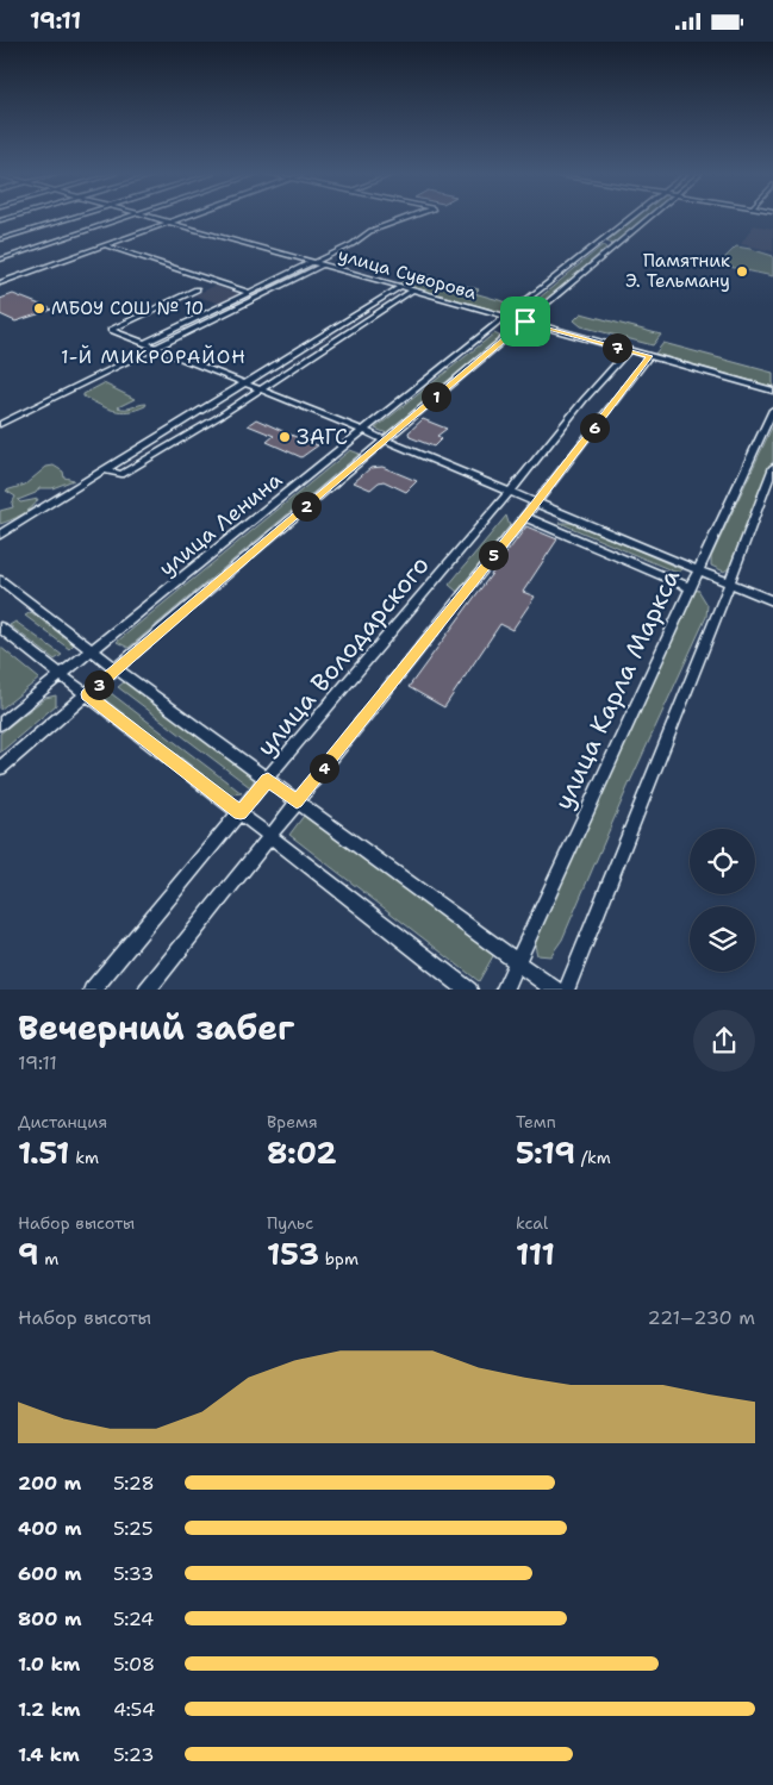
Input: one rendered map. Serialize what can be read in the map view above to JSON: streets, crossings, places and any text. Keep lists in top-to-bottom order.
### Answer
{
  "streets": {
    "street": [
      "улица Суворова",
      "улица Ленина",
      "улица Володарского",
      "улица Карла Маркса"
    ]
  },
  "crossings": [
    ["улица Суворова", "улица Ленина"],
    ["улица Суворова", "улица Володарского"]
  ],
  "districts": ["1-Й МИКРОРАЙОН"],
  "places": ["Памятник Э. Тельману", "МБОУ СОШ № 10", "ЗАГС"],
  "page": {
    "status": "19:11",
    "pins": [
      "7",
      "1",
      "6",
      "2",
      "5",
      "3",
      "4"
    ],
    "heading": ["Вечерний забег", "19:11"],
    "stats": [
      ["Дистанция", "1.51 km"],
      ["Время", "8:02"],
      ["Темп", "5:19 /km"],
      ["Набор высоты", "9 m"],
      ["Пульс", "153 bpm"],
      ["kcal", "111"]
    ],
    "chart": ["Набор высоты", "221–230 m"],
    "list": [
      {
        "name": "200 m",
        "note": "5:28"
      },
      {
        "name": "400 m",
        "note": "5:25"
      },
      {
        "name": "600 m",
        "note": "5:33"
      },
      {
        "name": "800 m",
        "note": "5:24"
      },
      {
        "name": "1.0 km",
        "note": "5:08"
      },
      {
        "name": "1.2 km",
        "note": "4:54"
      },
      {
        "name": "1.4 km",
        "note": "5:23"
      }
    ]
  }
}
